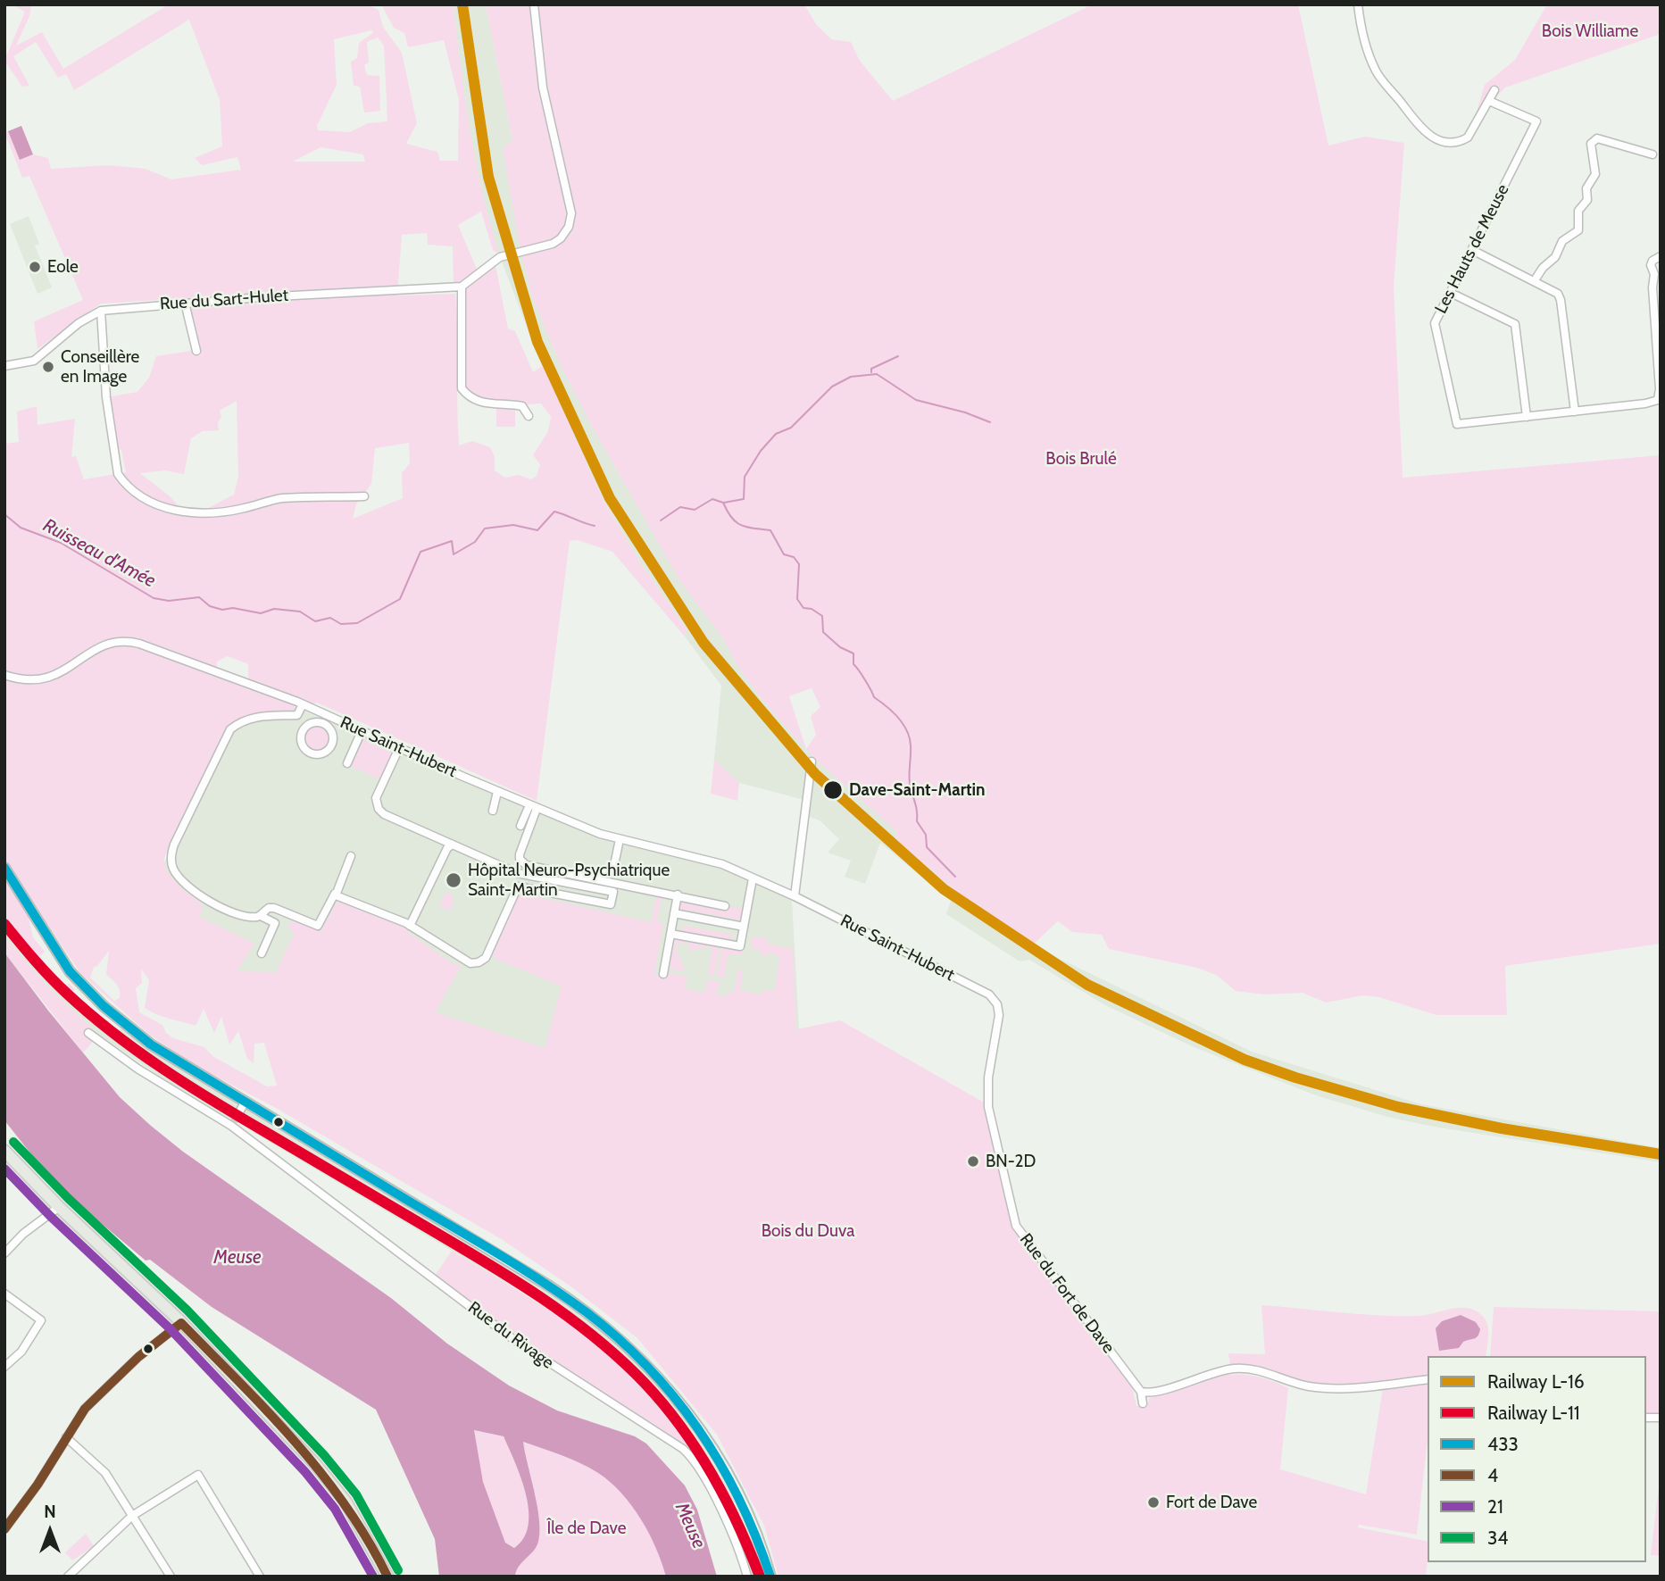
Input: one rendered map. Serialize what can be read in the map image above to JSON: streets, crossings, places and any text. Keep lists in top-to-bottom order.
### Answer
{
  "streets": {
    "street": [
      "Les Hauts de Meuse",
      "Rue du Sart-Hulet",
      "Rue Saint-Hubert",
      "Rue du Fort de Dave",
      "Rue du Rivage"
    ]
  },
  "crossings": [
    ["Rue Saint-Hubert", "Rue du Fort de Dave"]
  ],
  "water": ["Ruisseau d'Amée", "Meuse"],
  "parks": [
    "Bois Williame",
    "Bois Brulé",
    "Bois du Duva",
    "Île de Dave"
  ],
  "places": [
    "Eole",
    "Conseillère en Image",
    "Dave-Saint-Martin",
    "Hôpital Neuro-Psychiatrique Saint-Martin",
    "BN-2D",
    "Fort de Dave"
  ],
  "lines": [
    "rail line L-16",
    "transit line 433",
    "rail line L-11",
    "transit line 34",
    "transit line 21",
    "transit line 4"
  ],
  "legend": [
    "Railway L-16",
    "Railway L-11",
    "433",
    "4",
    "21",
    "34"
  ],
  "north": "top"
}
